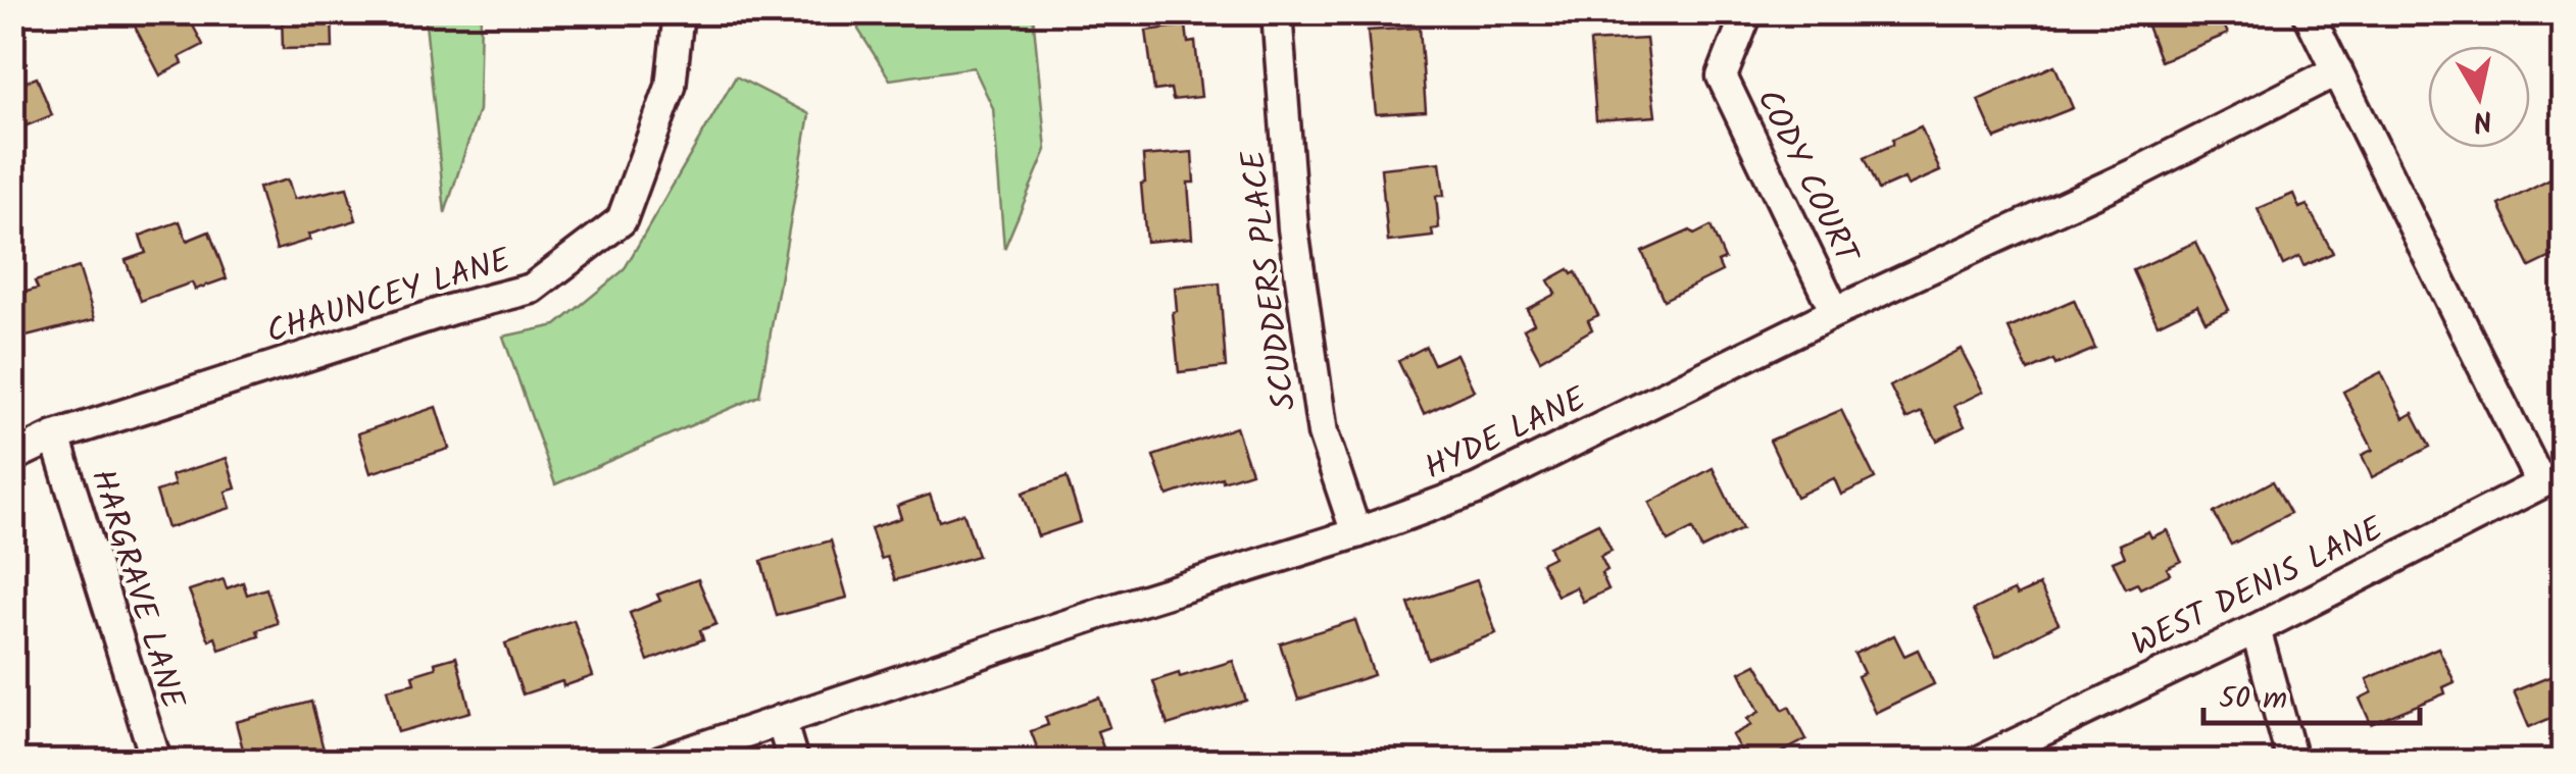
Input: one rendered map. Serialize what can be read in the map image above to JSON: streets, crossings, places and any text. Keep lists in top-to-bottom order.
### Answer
{
  "streets": {
    "street": [
      "CODY COURT",
      "SCUDDERS PLACE",
      "CHAUNCEY LANE",
      "HYDE LANE",
      "WEST DENIS LANE",
      "HARGRAVE LANE"
    ]
  },
  "crossings": [
    ["CODY COURT", "HYDE LANE"],
    ["SCUDDERS PLACE", "HYDE LANE"],
    ["CHAUNCEY LANE", "HARGRAVE LANE"]
  ],
  "scale_bar": "50 m",
  "north": "bottom"
}
